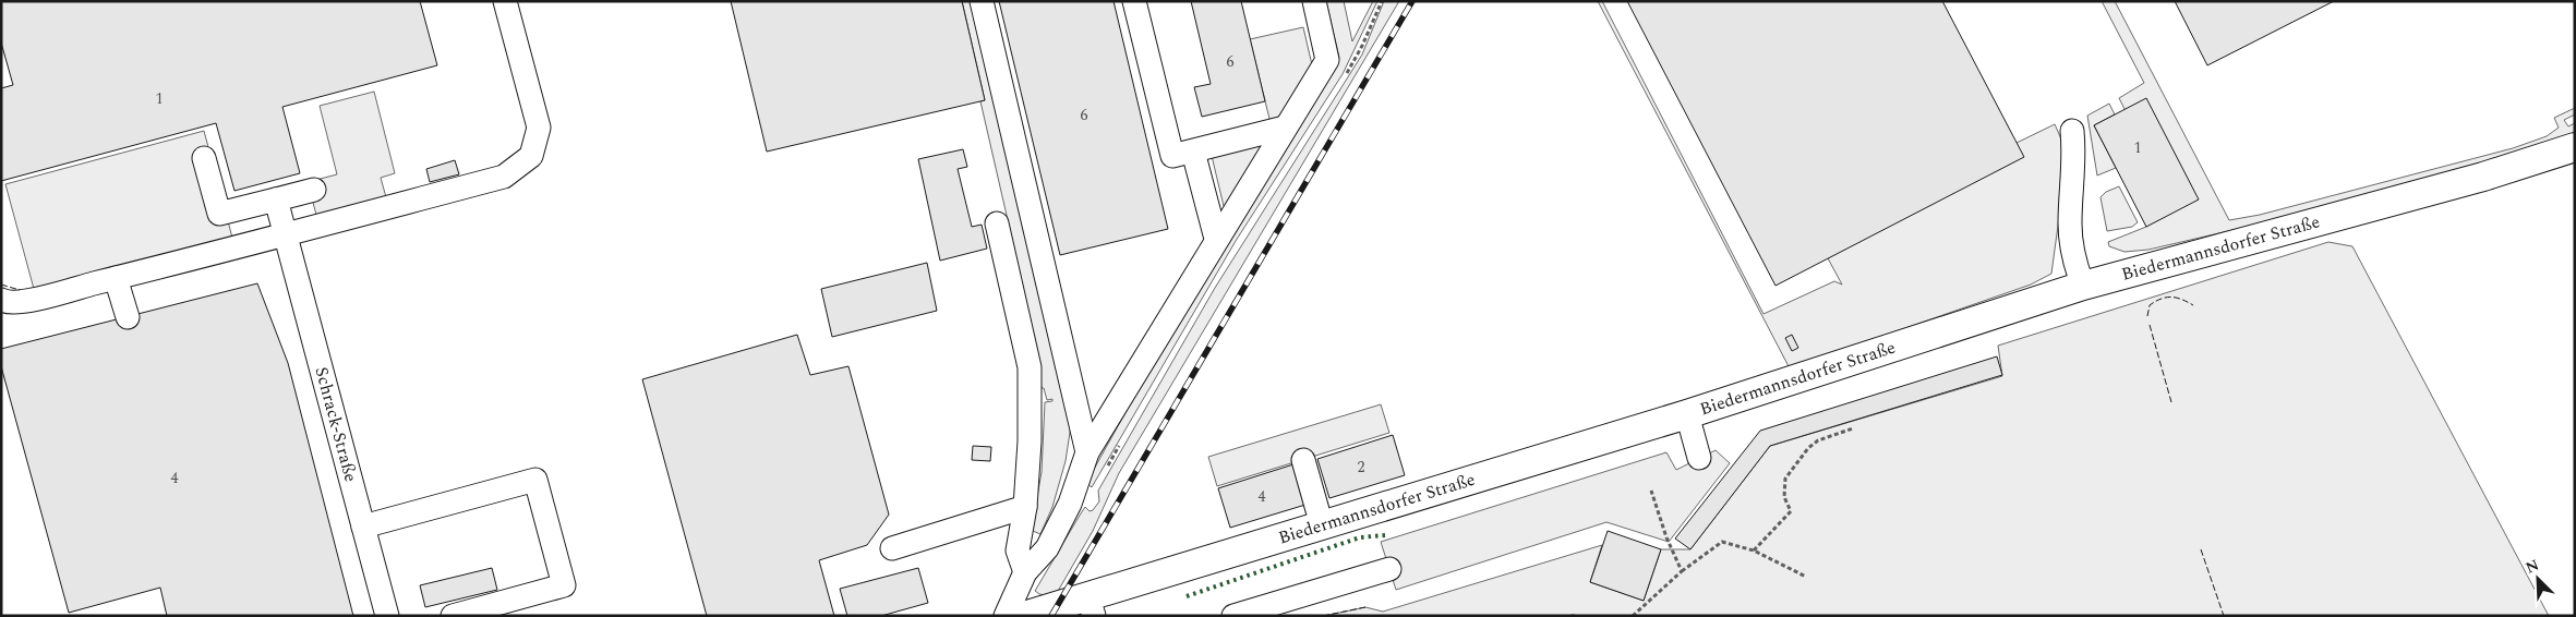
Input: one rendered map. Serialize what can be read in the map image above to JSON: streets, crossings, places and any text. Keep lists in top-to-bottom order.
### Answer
{
  "streets": {
    "main road": ["Biedermannsdorfer Straße"],
    "street": ["Schrack-Straße"]
  },
  "house_numbers": [
    "6",
    "1",
    "6",
    "1",
    "2",
    "4",
    "4"
  ],
  "north": "top left"
}
